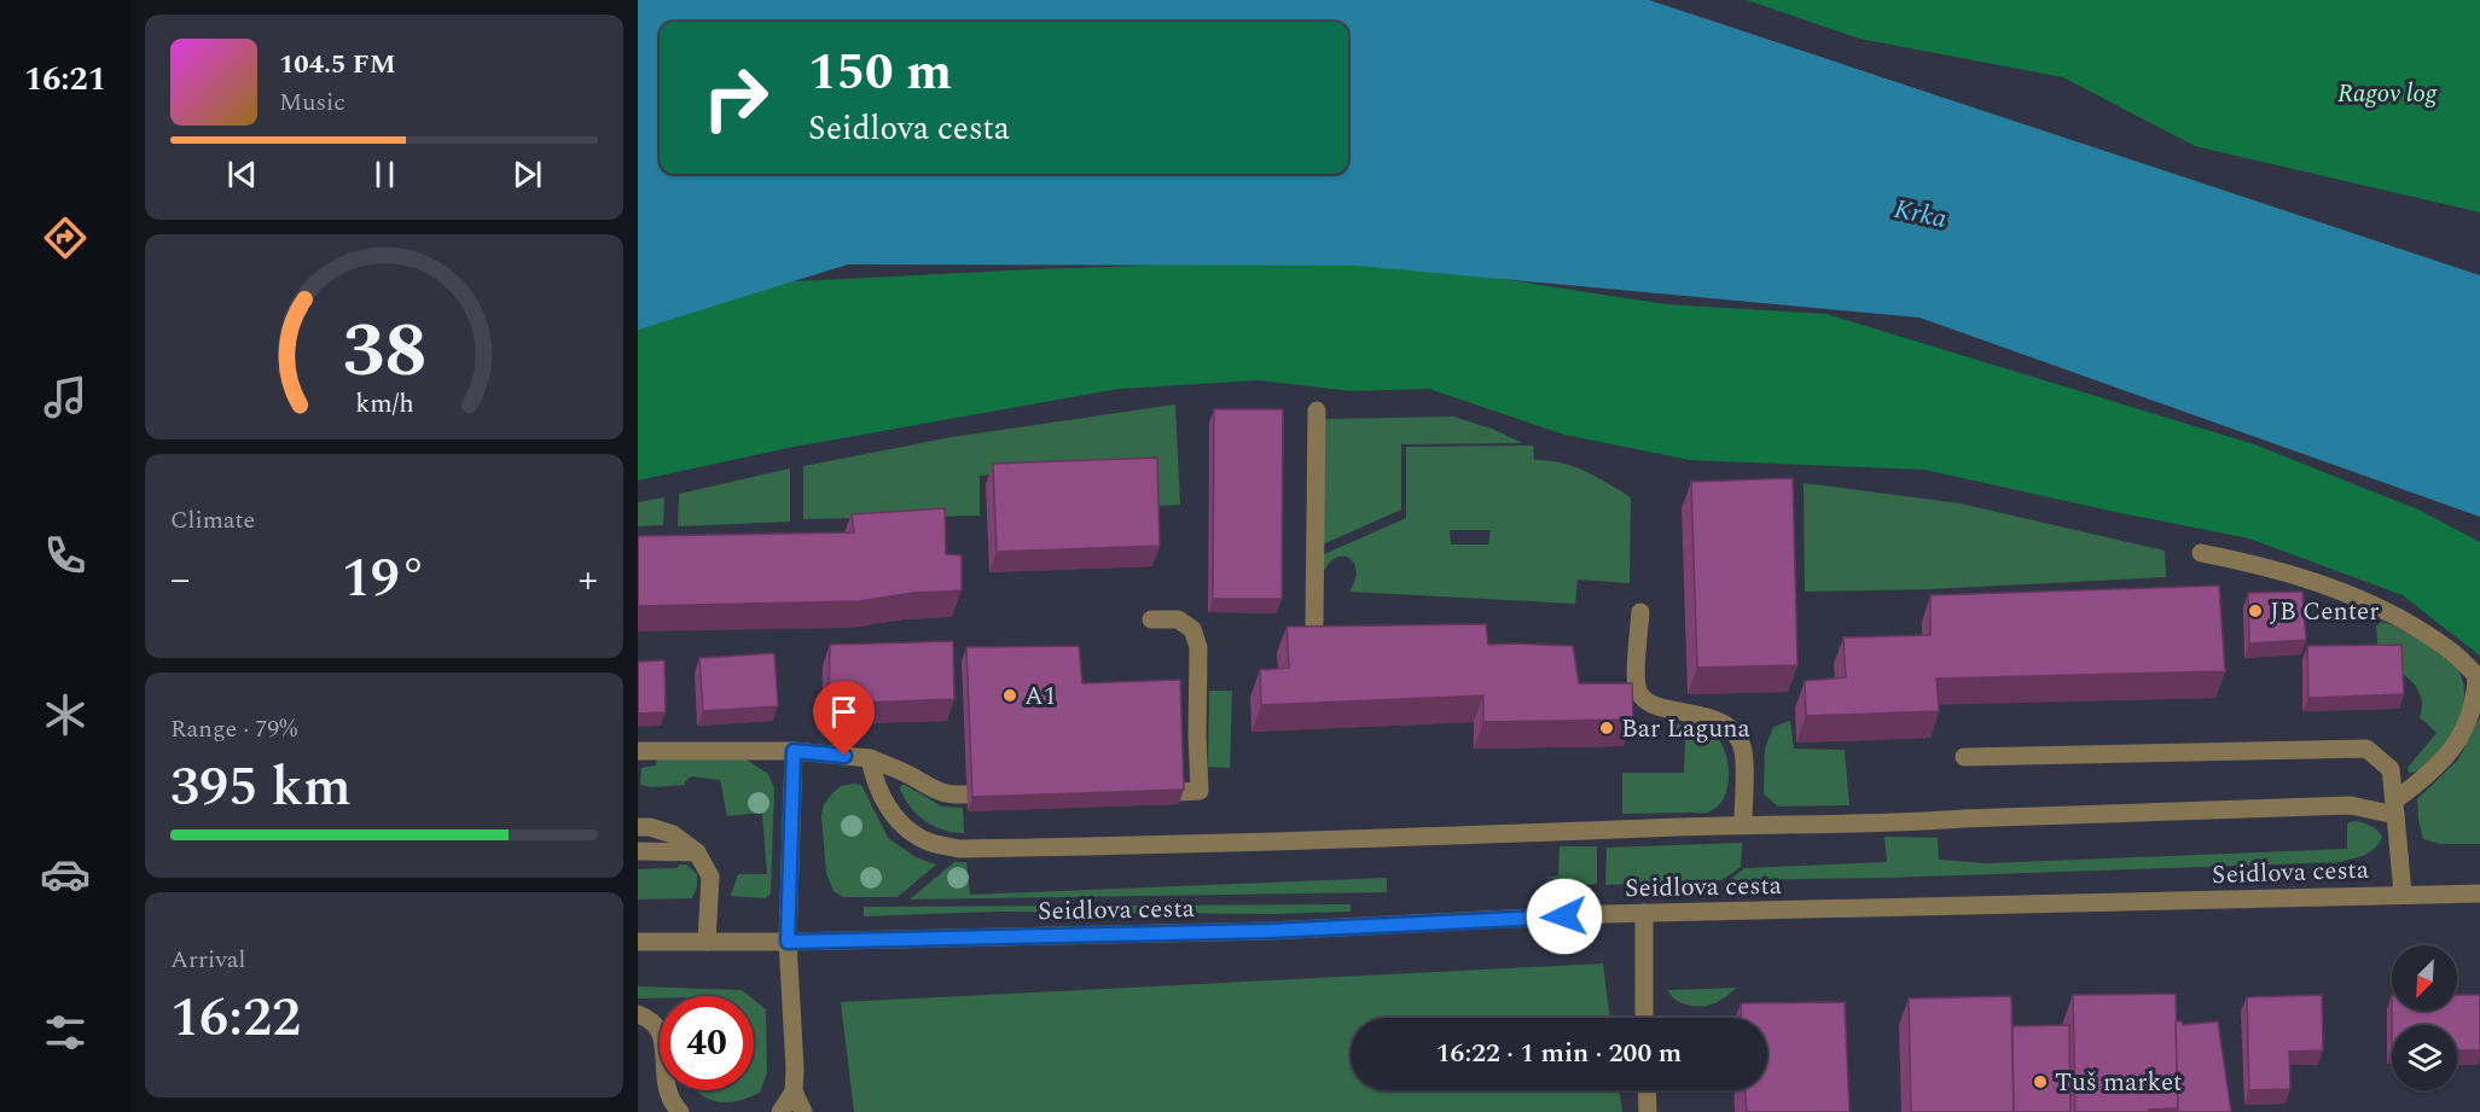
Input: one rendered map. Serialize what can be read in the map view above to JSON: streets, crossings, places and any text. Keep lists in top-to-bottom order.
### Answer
{
  "streets": {
    "street": ["Seidlova cesta"]
  },
  "water": ["Krka"],
  "parks": ["Ragov log"],
  "places": [
    "JB Center",
    "A1",
    "Bar Laguna",
    "Tuš market"
  ],
  "north": "bottom left",
  "page": {
    "tabs": "16:21",
    "turn": ["150 m", "Seidlova cesta"],
    "song": ["104.5 FM", "Music"],
    "tile": [
      "Climate",
      ["Range · 79%", "395 km"],
      ["Arrival", "16:22"]
    ],
    "heat": ["−", "19°", "+"],
    "limit": "40",
    "trip": "16:22 · 1 min · 200 m",
    "gauge": ["38", "km/h"]
  }
}
